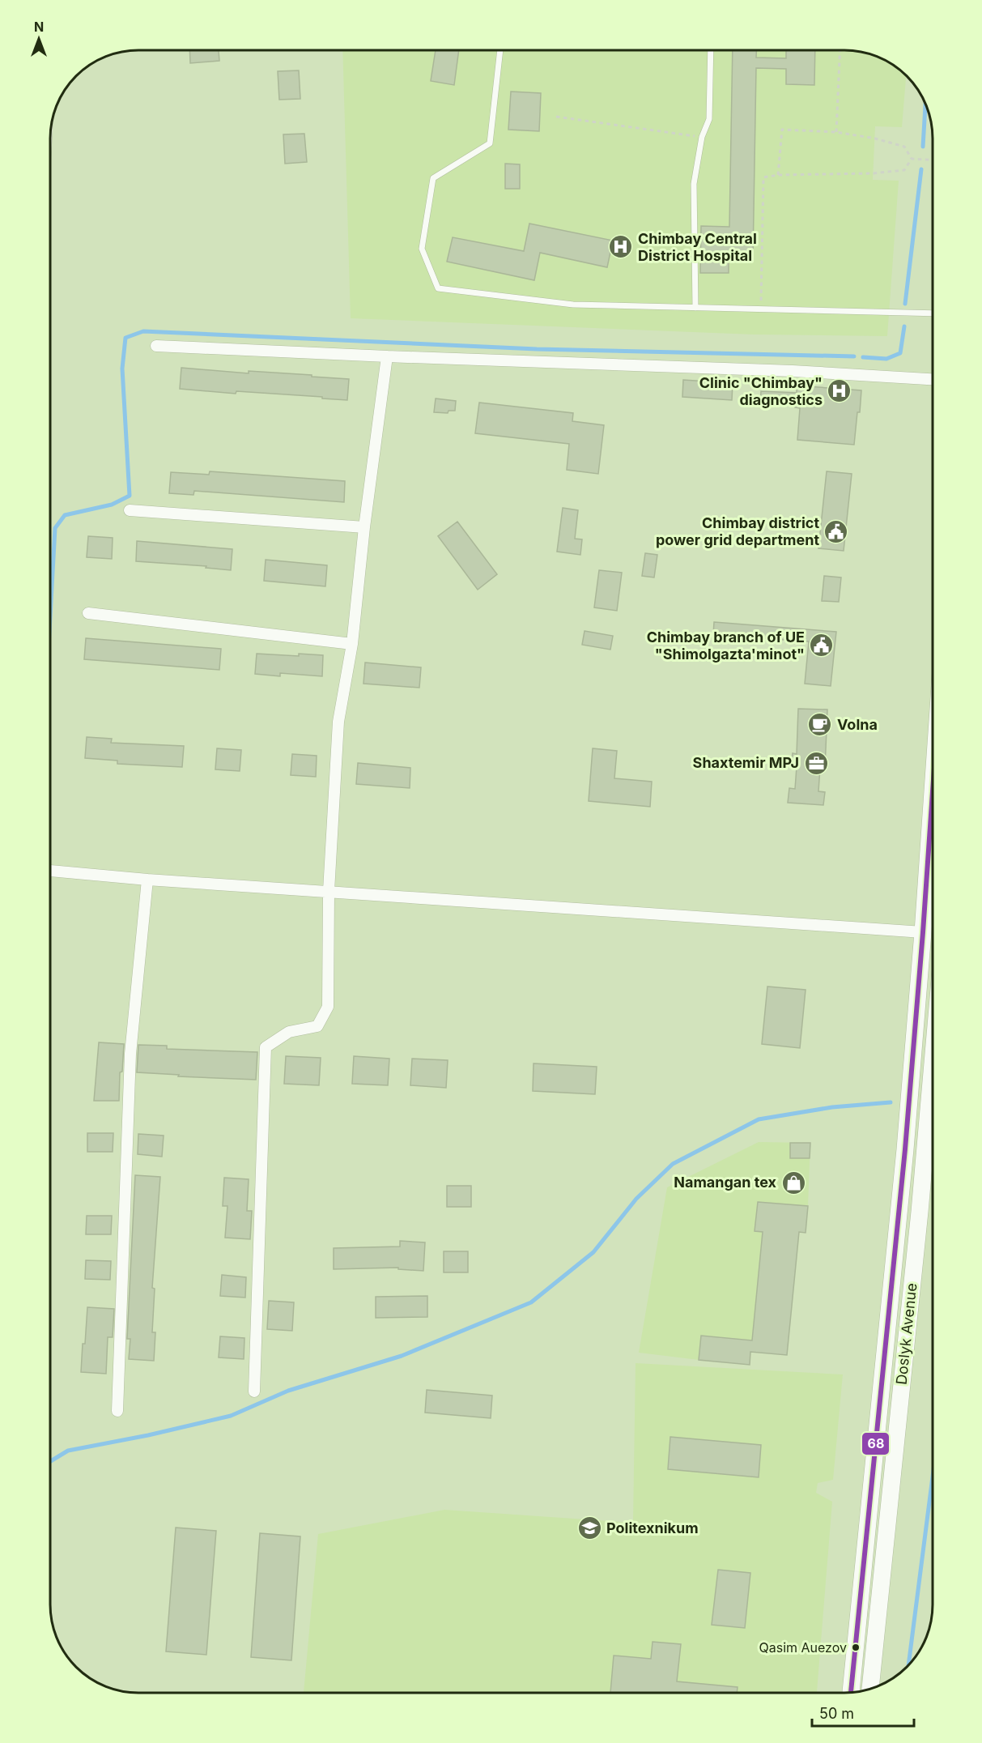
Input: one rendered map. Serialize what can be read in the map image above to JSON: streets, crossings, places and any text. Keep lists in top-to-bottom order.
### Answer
{
  "streets": {
    "main road": ["Doslyk Avenue"]
  },
  "places": {
    "hospital": ["Chimbay Central District Hospital", "Clinic \"Chimbay\" diagnostics"],
    "public building": ["Chimbay district power grid department", "Chimbay branch of UE \"Shimolgazta'minot\""],
    "cafe": ["Volna"],
    "office": ["Shaxtemir MPJ"],
    "shop": ["Namangan tex"],
    "school or university": ["Politexnikum"],
    "other": ["Qasim Auezov"]
  },
  "lines": ["transit line 68"],
  "scale_bar": "50 m",
  "north": "top"
}
